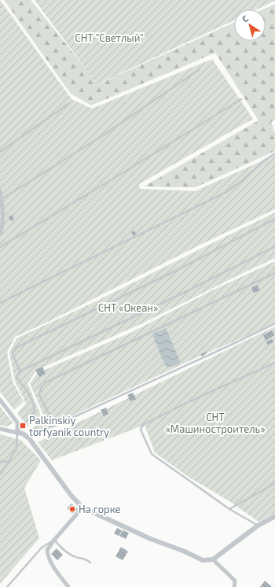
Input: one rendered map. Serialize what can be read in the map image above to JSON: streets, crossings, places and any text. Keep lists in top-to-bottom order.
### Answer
{
  "parks": ["СНТ \"Светлый\"", "СНТ «Океан»", "СНТ «Машиностроитель»"],
  "places": {
    "transit": ["Palkinskiy torfyanik country"],
    "other": ["На горке"]
  },
  "north": "top left"
}
